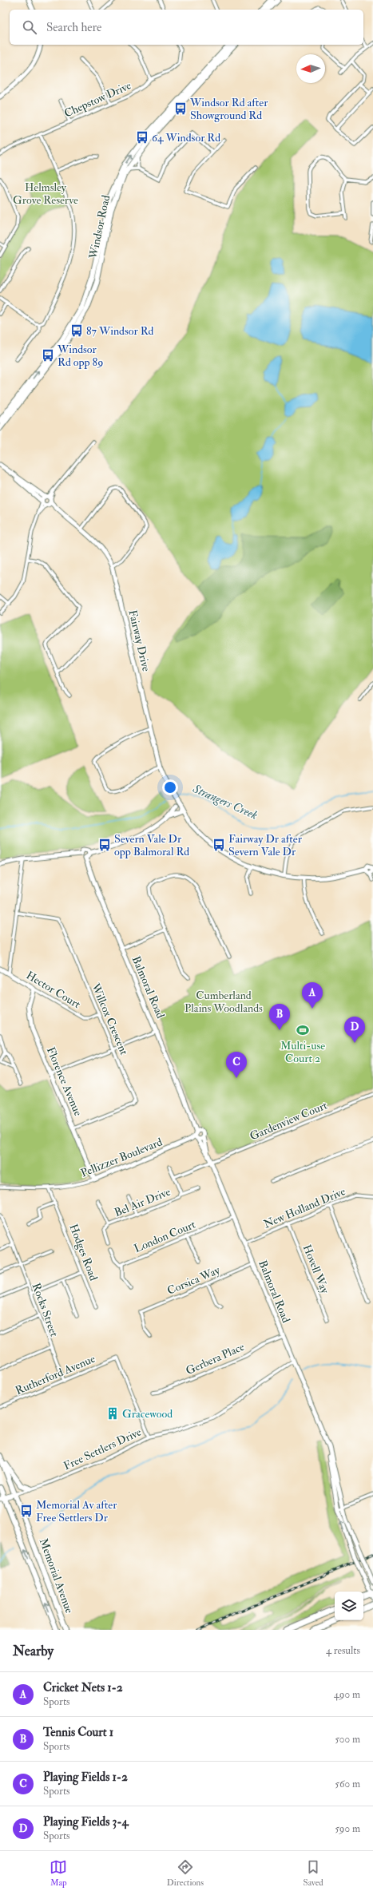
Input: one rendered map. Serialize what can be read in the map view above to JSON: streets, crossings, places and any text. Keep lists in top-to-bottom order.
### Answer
{
  "streets": {
    "main road": ["Windsor Road", "Memorial Avenue"],
    "street": [
      "Chepstow Drive",
      "Fairway Drive",
      "Balmoral Road",
      "Hector Court",
      "Willcox Crescent",
      "Florence Avenue",
      "Gardenview Court",
      "Pellizzer Boulevard",
      "Bel Air Drive",
      "New Holland Drive",
      "London Court",
      "Hodges Road",
      "Hovell Way",
      "Corsica Way",
      "Rocks Street",
      "Gerbera Place",
      "Rutherford Avenue",
      "Free Settlers Drive"
    ]
  },
  "crossings": [
    ["Balmoral Road", "Gardenview Court"],
    ["Balmoral Road", "Pellizzer Boulevard"],
    ["Balmoral Road", "Bel Air Drive"],
    ["Balmoral Road", "New Holland Drive"],
    ["Balmoral Road", "London Court"],
    ["Balmoral Road", "Corsica Way"],
    ["Balmoral Road", "Gerbera Place"],
    ["Balmoral Road", "Free Settlers Drive"],
    ["Hector Court", "Willcox Crescent"],
    ["Hector Court", "Florence Avenue"],
    ["Willcox Crescent", "Florence Avenue"],
    ["Florence Avenue", "Pellizzer Boulevard"],
    ["Gardenview Court", "Bel Air Drive"],
    ["Pellizzer Boulevard", "Hodges Road"],
    ["New Holland Drive", "Hovell Way"],
    ["Rocks Street", "Rutherford Avenue"],
    ["Rutherford Avenue", "Free Settlers Drive"],
    ["Free Settlers Drive", "Memorial Avenue"]
  ],
  "water": ["Strangers Creek"],
  "parks": ["Helmsley Grove Reserve", "Cumberland Plains Woodlands"],
  "places": {
    "bus stop": [
      "Windsor Rd after Showground Rd",
      "64 Windsor Rd",
      "87 Windsor Rd",
      "Windsor Rd opp 89",
      "Severn Vale Dr opp Balmoral Rd",
      "Fairway Dr after Severn Vale Dr",
      "Memorial Av after Free Settlers Dr"
    ],
    "sports": ["Multi-use Court 2"],
    "building": ["Gracewood"]
  },
  "north": "left",
  "page": {
    "search": "Search here",
    "pins": [
      "A",
      "B",
      "D",
      "C"
    ],
    "heading": ["Nearby", "4 results"],
    "list": [
      {
        "mark": "A",
        "name": "Cricket Nets 1-2",
        "note": "Sports",
        "value": "490 m"
      },
      {
        "mark": "B",
        "name": "Tennis Court 1",
        "note": "Sports",
        "value": "500 m"
      },
      {
        "mark": "C",
        "name": "Playing Fields 1-2",
        "note": "Sports",
        "value": "560 m"
      },
      {
        "mark": "D",
        "name": "Playing Fields 3-4",
        "note": "Sports",
        "value": "590 m"
      }
    ],
    "nav": ["Map", "Directions", "Saved"]
  }
}
